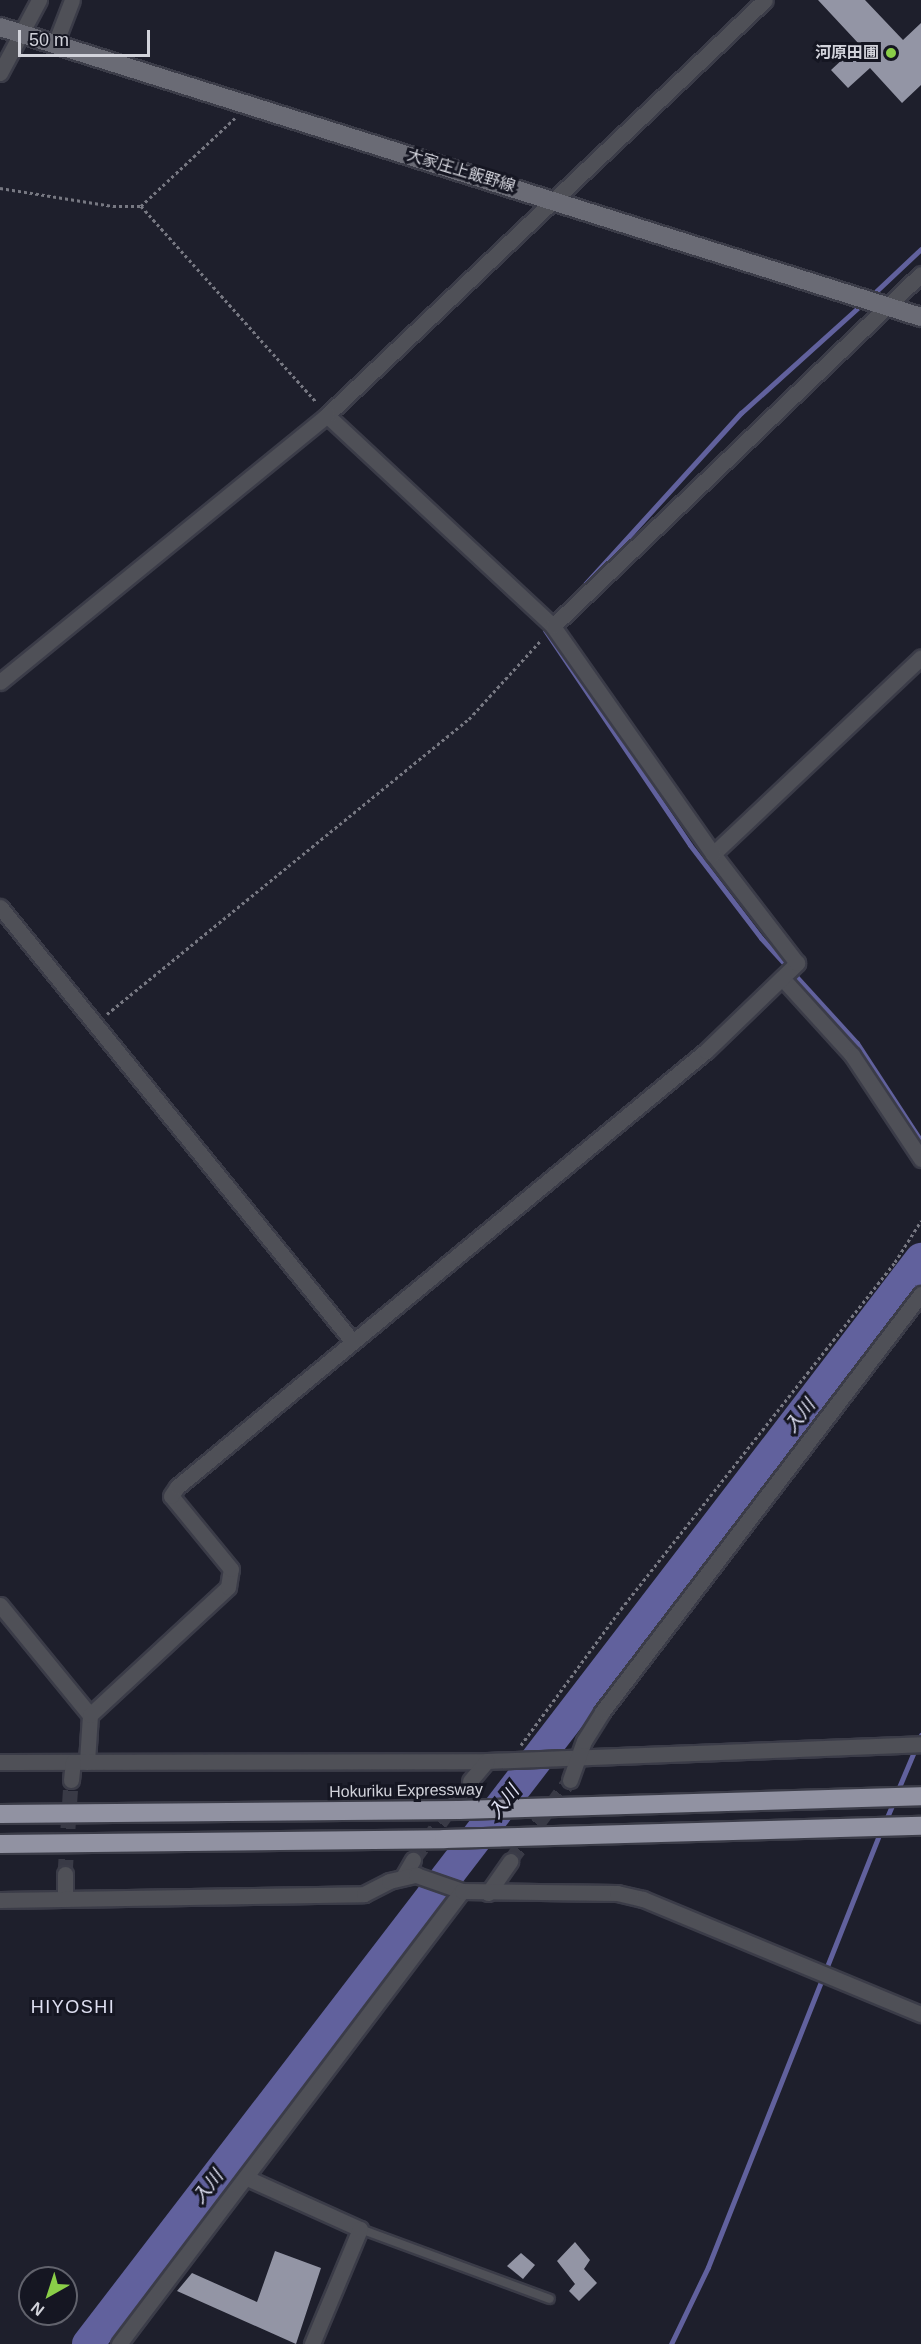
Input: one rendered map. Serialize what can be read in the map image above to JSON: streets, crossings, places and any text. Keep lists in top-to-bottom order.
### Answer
{
  "streets": {
    "highway": ["Hokuriku Expressway"],
    "main road": ["大家庄上飯野線"]
  },
  "districts": ["HIYOSHI"],
  "water": ["入川"],
  "places": ["河原田圃"],
  "scale_bar": "50 m",
  "north": "bottom left"
}
